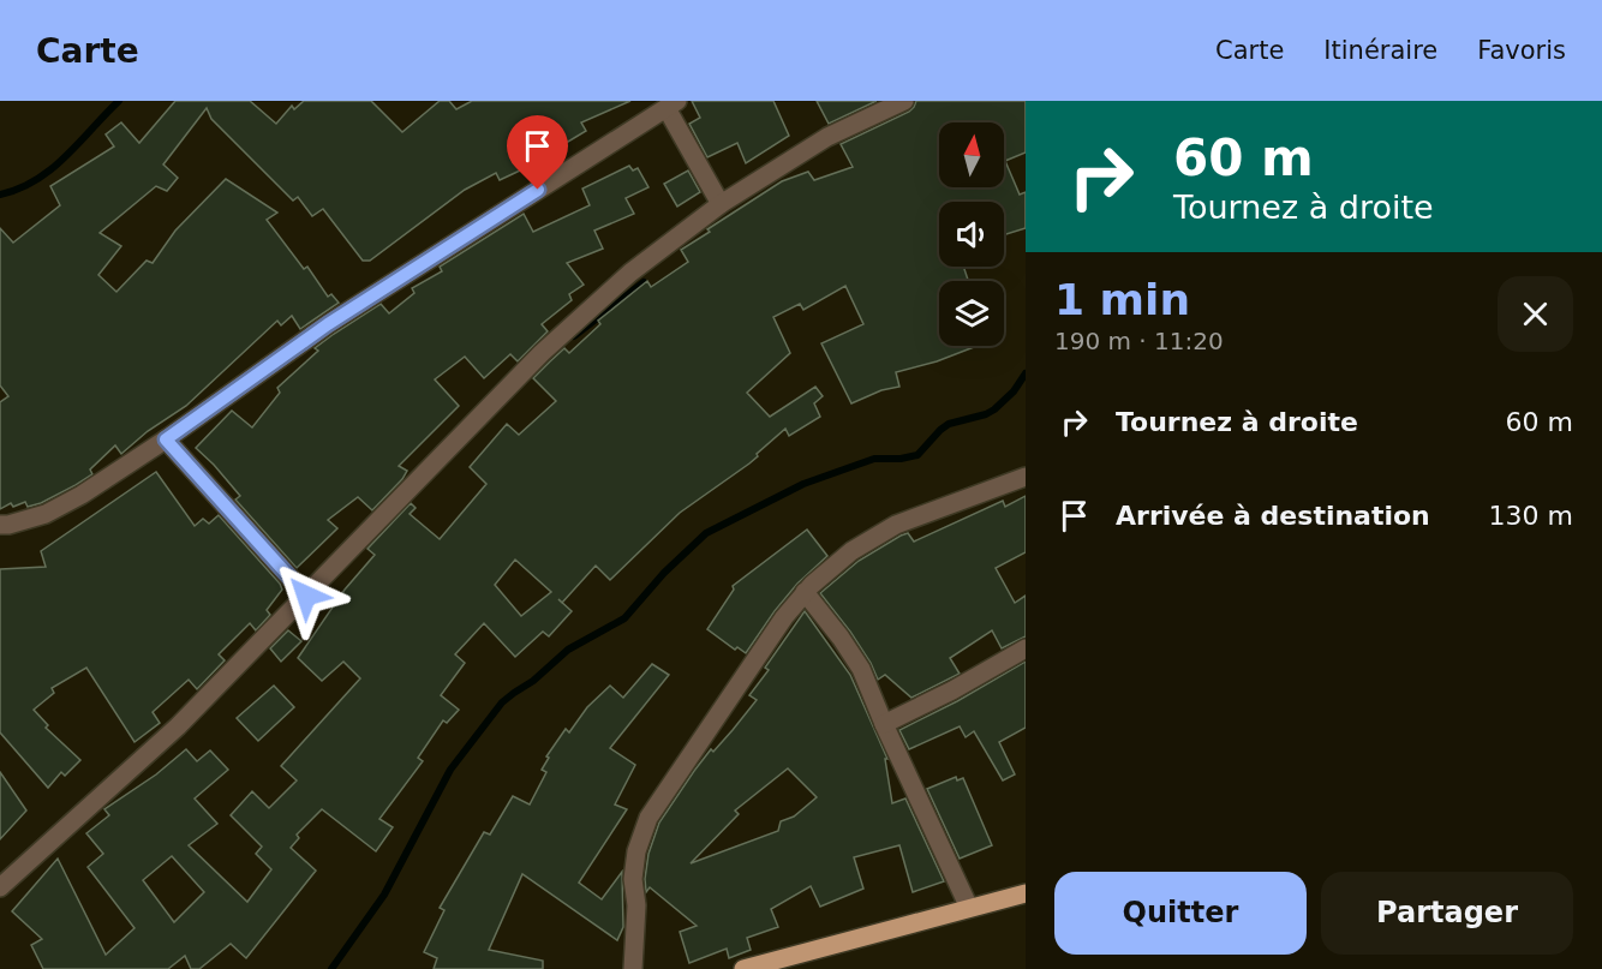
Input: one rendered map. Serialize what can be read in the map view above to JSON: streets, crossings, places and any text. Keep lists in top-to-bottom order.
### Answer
{
  "north": "top",
  "page": {
    "header": "Carte",
    "nav": ["Carte", "Itinéraire", "Favoris"],
    "turn": ["60 m", "Tournez à droite"],
    "heading": ["1 min", "190 m · 11:20"],
    "list": [
      {
        "name": "Tournez à droite",
        "value": "60 m"
      },
      {
        "name": "Arrivée à destination",
        "value": "130 m"
      }
    ],
    "buttons": ["Quitter", "Partager"]
  }
}
